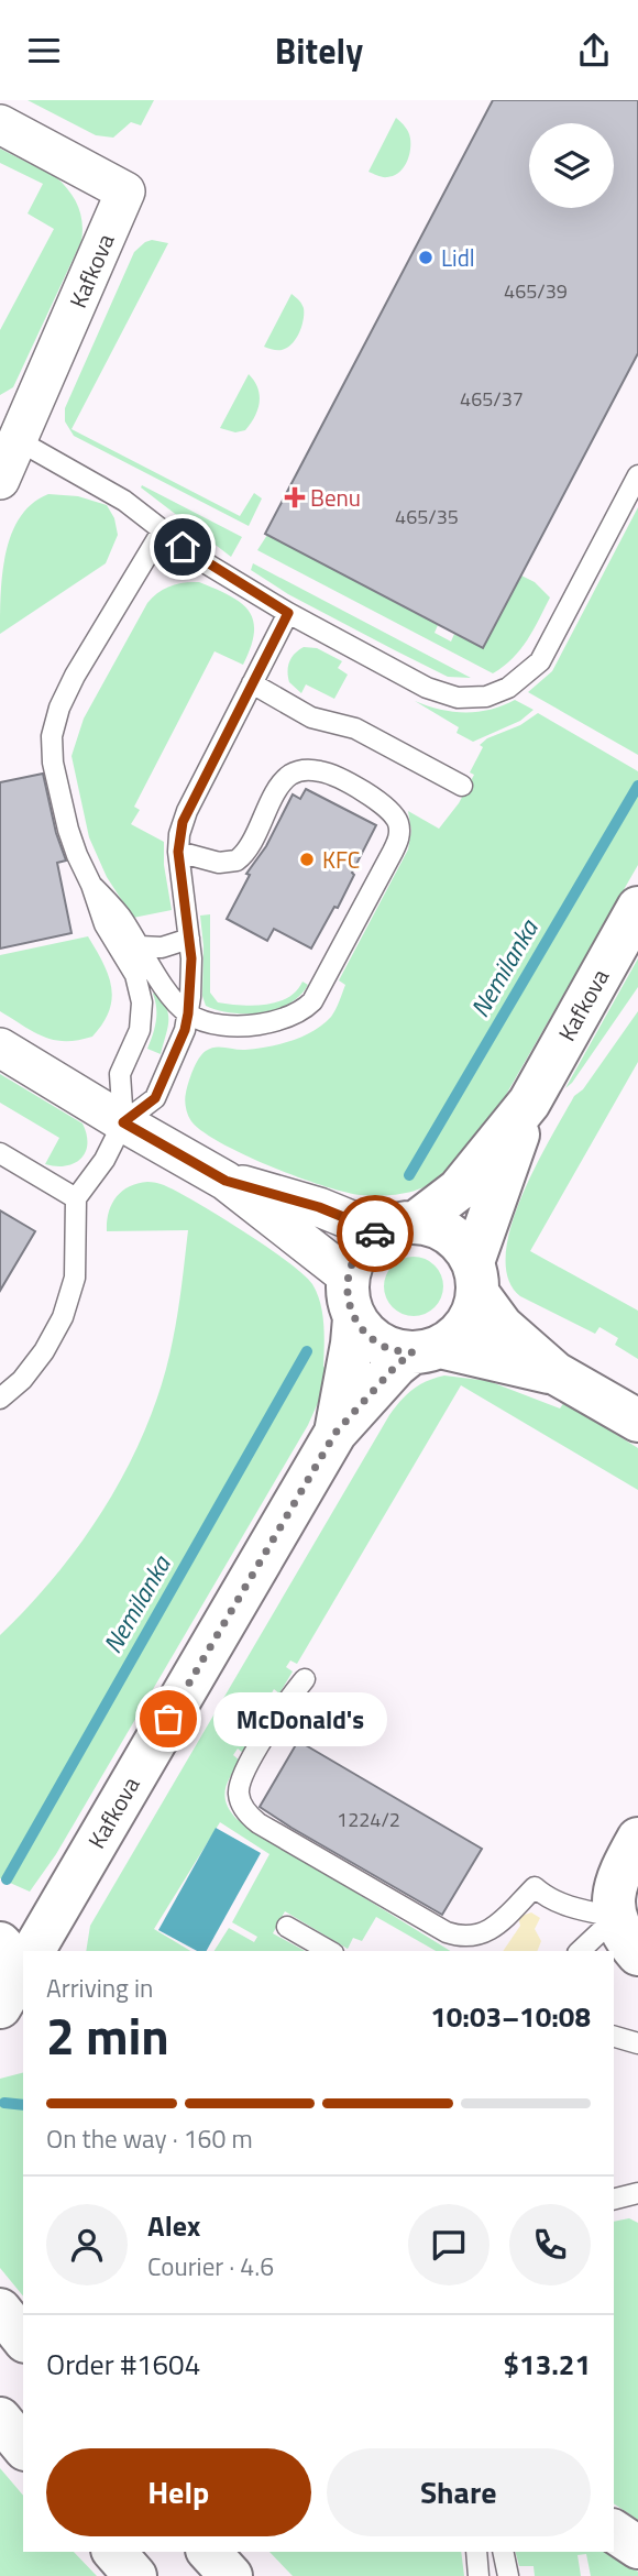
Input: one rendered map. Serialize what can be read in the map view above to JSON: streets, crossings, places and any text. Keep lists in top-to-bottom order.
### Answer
{
  "streets": {
    "street": ["Kafkova"]
  },
  "water": ["Nemilanka"],
  "places": {
    "other": ["Lidl", "KFC", "McDonald's"],
    "health": ["Benu"]
  },
  "house_numbers": [
    "465/39",
    "465/37",
    "465/35",
    "1224/2"
  ],
  "page": {
    "header": "Bitely",
    "bubble": "McDonald's",
    "heading": ["2 min", "Arriving in", "10:03–10:08"],
    "panel": [
      "Alex",
      "Courier · 4.6",
      "Order #1604",
      "$13.21"
    ],
    "bar": "On the way · 160 m",
    "buttons": ["Help", "Share"]
  }
}
